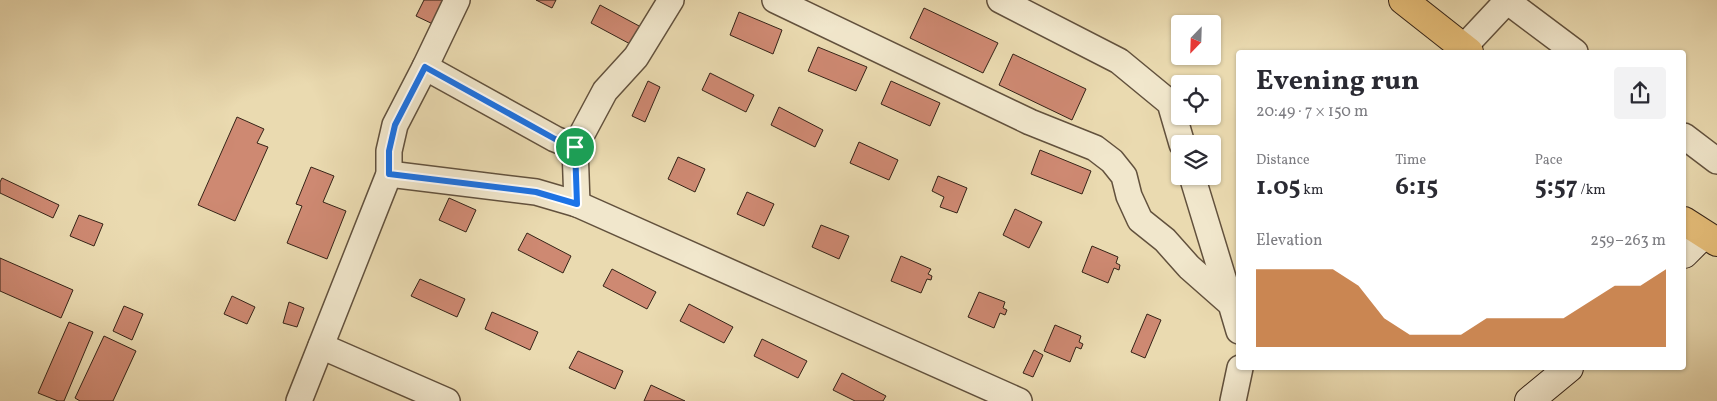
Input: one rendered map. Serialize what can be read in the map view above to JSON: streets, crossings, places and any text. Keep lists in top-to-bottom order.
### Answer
{
  "north": "bottom left",
  "page": {
    "heading": ["Evening run", "20:49 · 7 × 150 m"],
    "stats": [
      ["Distance", "1.05 km"],
      ["Time", "6:15"],
      ["Pace", "5:57 /km"]
    ],
    "chart": ["Elevation", "259–263 m"]
  }
}
